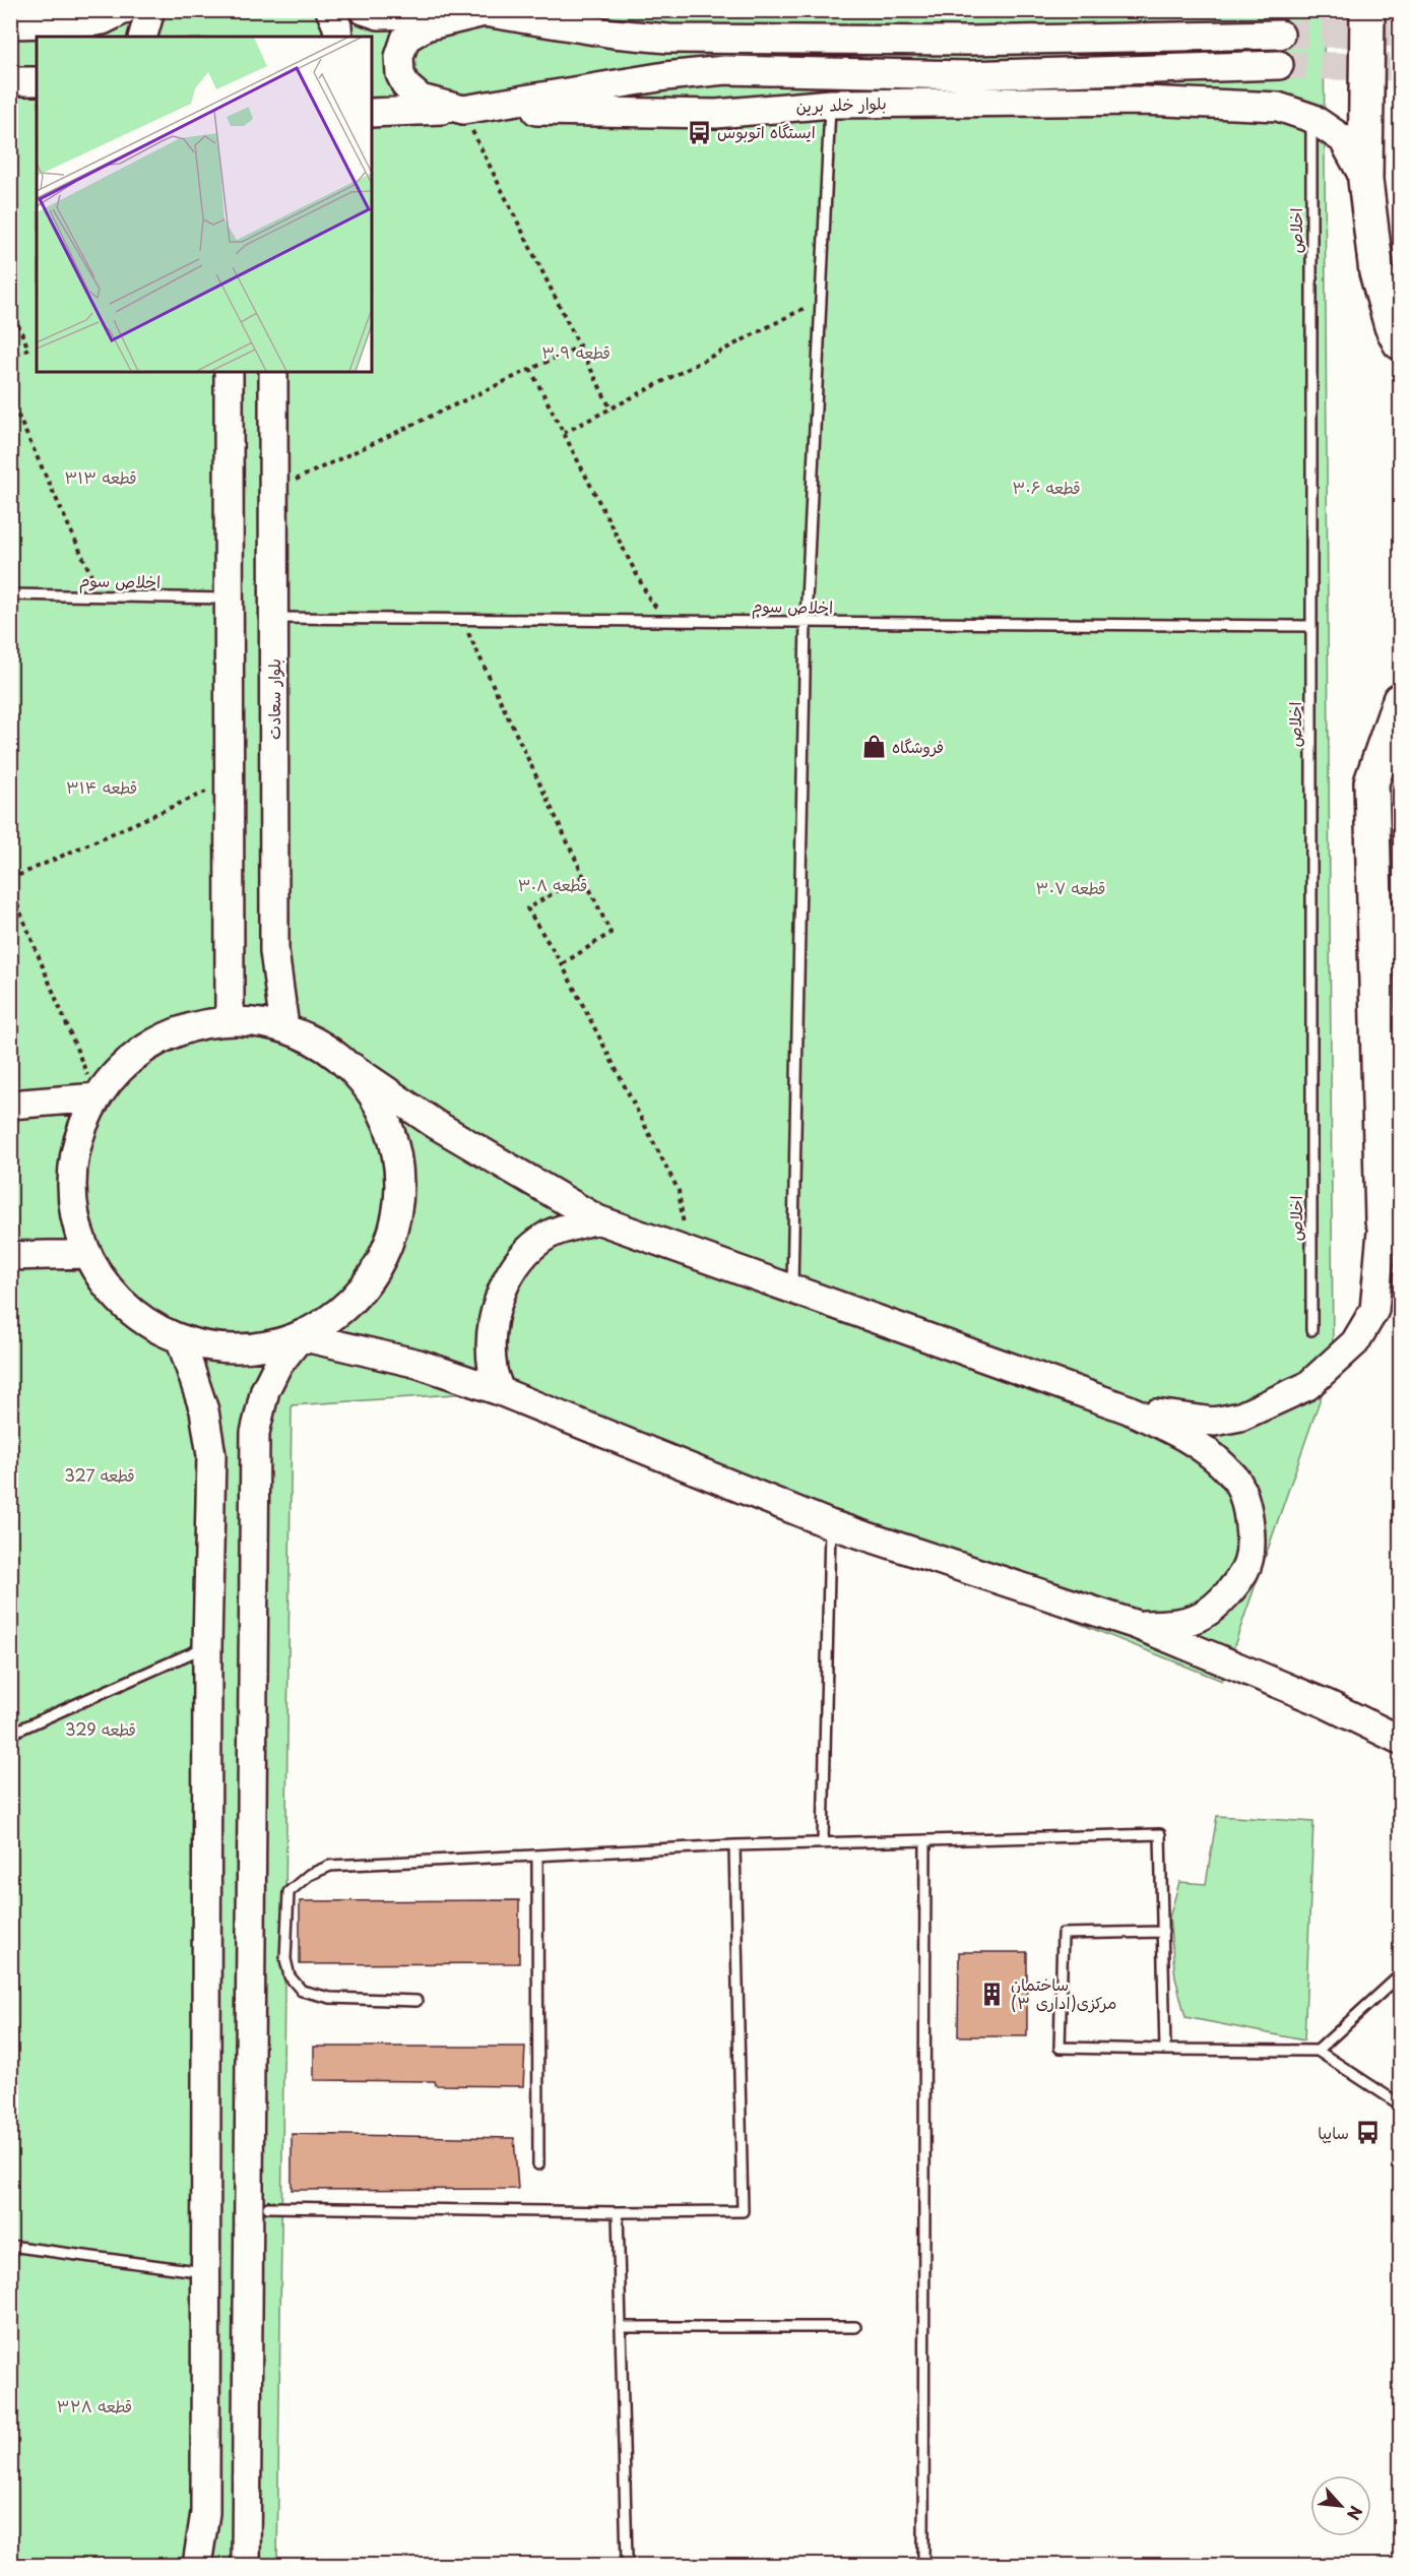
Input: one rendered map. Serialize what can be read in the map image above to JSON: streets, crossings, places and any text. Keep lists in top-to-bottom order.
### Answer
{
  "streets": {
    "street": ["بلوار خلد برین", "بلوار سعادت"],
    "lane": ["اخلاص", "اخلاص سوم"]
  },
  "crossings": [
    ["بلوار خلد برین", "اخلاص"],
    ["اخلاص", "اخلاص سوم"],
    ["اخلاص سوم", "بلوار سعادت"]
  ],
  "parks": [
    "قطعه ۳۰۹",
    "قطعه ۳۱۳",
    "قطعه ۳۰۶",
    "قطعه ۳۱۴",
    "قطعه ۳۰۸",
    "قطعه ۳۰۷",
    "قطعه 327",
    "قطعه 329",
    "قطعه ۳۲۸"
  ],
  "places": {
    "bus stop": ["ایستگاه اتوبوس", "سایپا"],
    "shop": ["فروشگاه"],
    "building": ["ساختمان مرکزی(اداری ۳)"]
  },
  "north": "bottom right"
}
